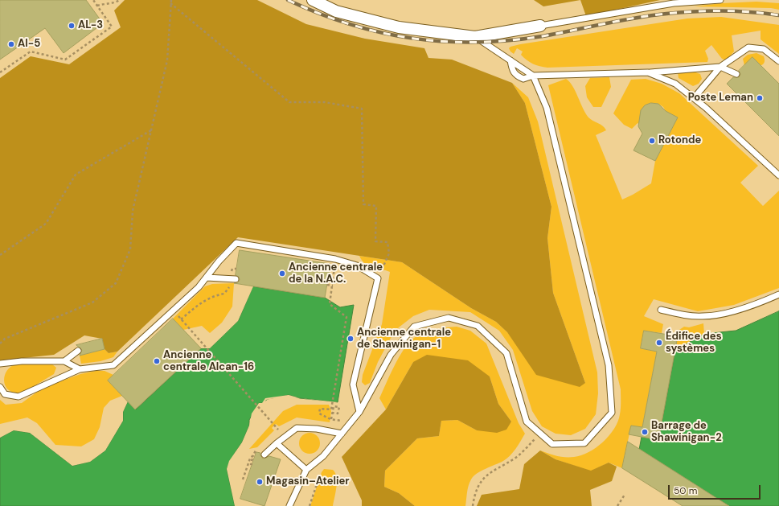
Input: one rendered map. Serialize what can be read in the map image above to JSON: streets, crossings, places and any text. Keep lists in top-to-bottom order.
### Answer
{
  "places": [
    "AL-3",
    "Al-5",
    "Poste Leman",
    "Rotonde",
    "Ancienne centrale de la N.A.C.",
    "Ancienne centrale de Shawinigan-1",
    "Édifice des systèmes",
    "Ancienne centrale Alcan-16",
    "Barrage de Shawinigan-2",
    "Magasin–Atelier"
  ],
  "scale_bar": "50 m"
}
